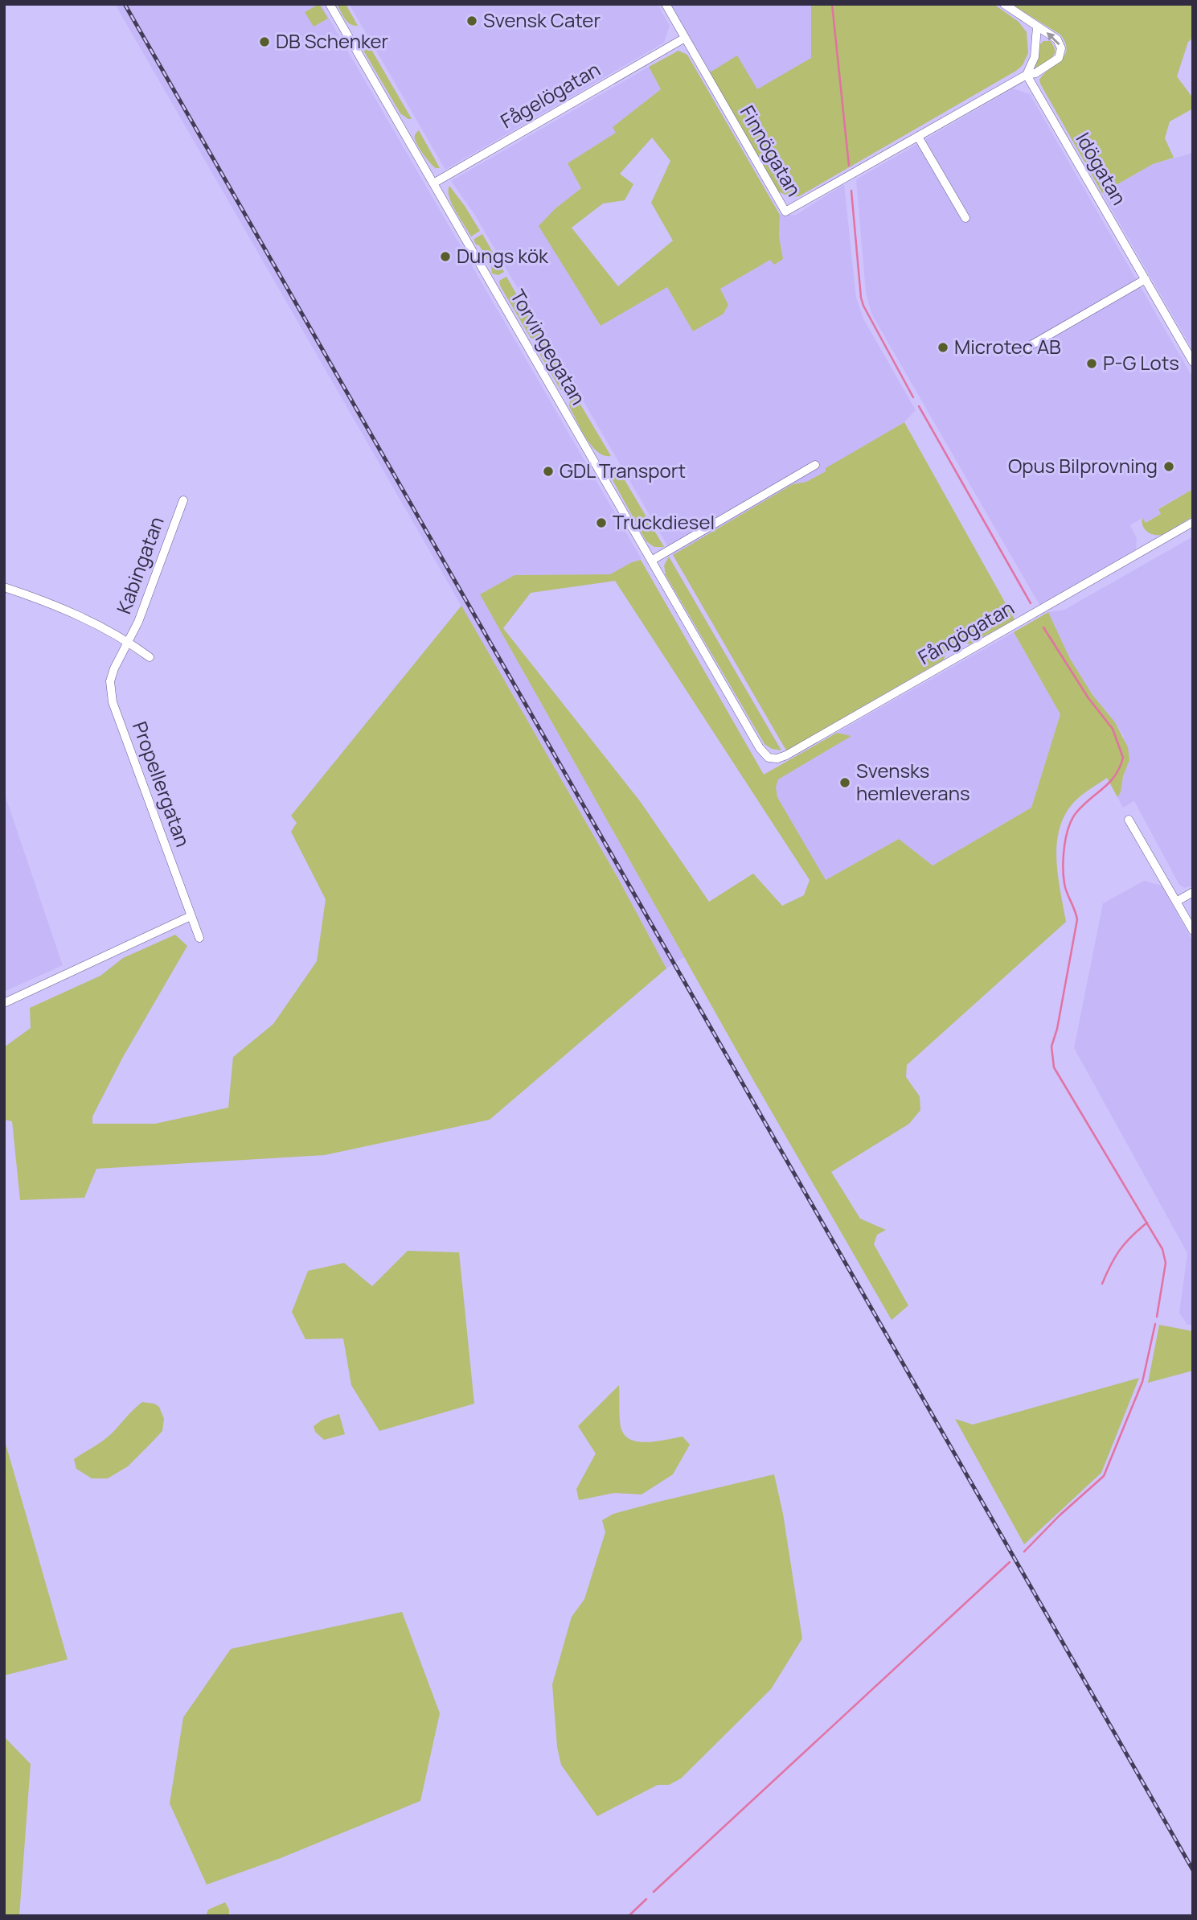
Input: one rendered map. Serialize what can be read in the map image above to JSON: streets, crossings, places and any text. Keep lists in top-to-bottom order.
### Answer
{
  "streets": {
    "street": [
      "Fågelögatan",
      "Finnögatan",
      "Idögatan",
      "Torvingegatan",
      "Kabingatan",
      "Fångögatan",
      "Propellergatan"
    ]
  },
  "crossings": [
    ["Fågelögatan", "Finnögatan"],
    ["Fågelögatan", "Torvingegatan"],
    ["Finnögatan", "Idögatan"],
    ["Torvingegatan", "Fångögatan"],
    ["Kabingatan", "Propellergatan"]
  ],
  "places": [
    "Svensk Cater",
    "DB Schenker",
    "Dungs kök",
    "Microtec AB",
    "P-G Lots",
    "Opus Bilprovning",
    "GDL Transport",
    "Truckdiesel",
    "Svensks hemleverans"
  ]
}
